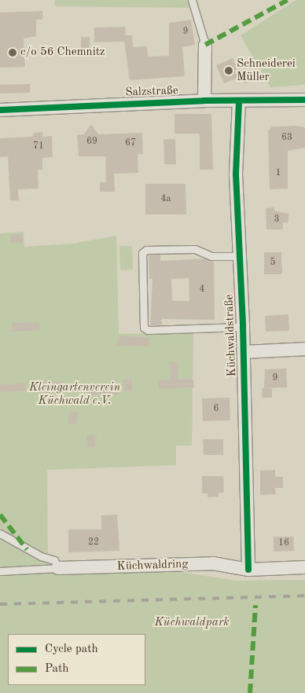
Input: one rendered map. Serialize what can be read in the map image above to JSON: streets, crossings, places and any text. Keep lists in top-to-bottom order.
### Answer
{
  "streets": {
    "street": ["Salzstraße", "Küchwaldstraße", "Küchwaldring"]
  },
  "crossings": [
    ["Salzstraße", "Küchwaldstraße"],
    ["Küchwaldstraße", "Küchwaldring"]
  ],
  "parks": ["Kleingartenverein Küchwald e.V.", "Küchwaldpark"],
  "places": ["c/o 56 Chemnitz", "Schneiderei Müller"],
  "house_numbers": [
    "9",
    "63",
    "69",
    "67",
    "71",
    "1",
    "4a",
    "3",
    "5",
    "4",
    "9",
    "6",
    "22",
    "16"
  ],
  "legend": ["Cycle path", "Path"]
}
